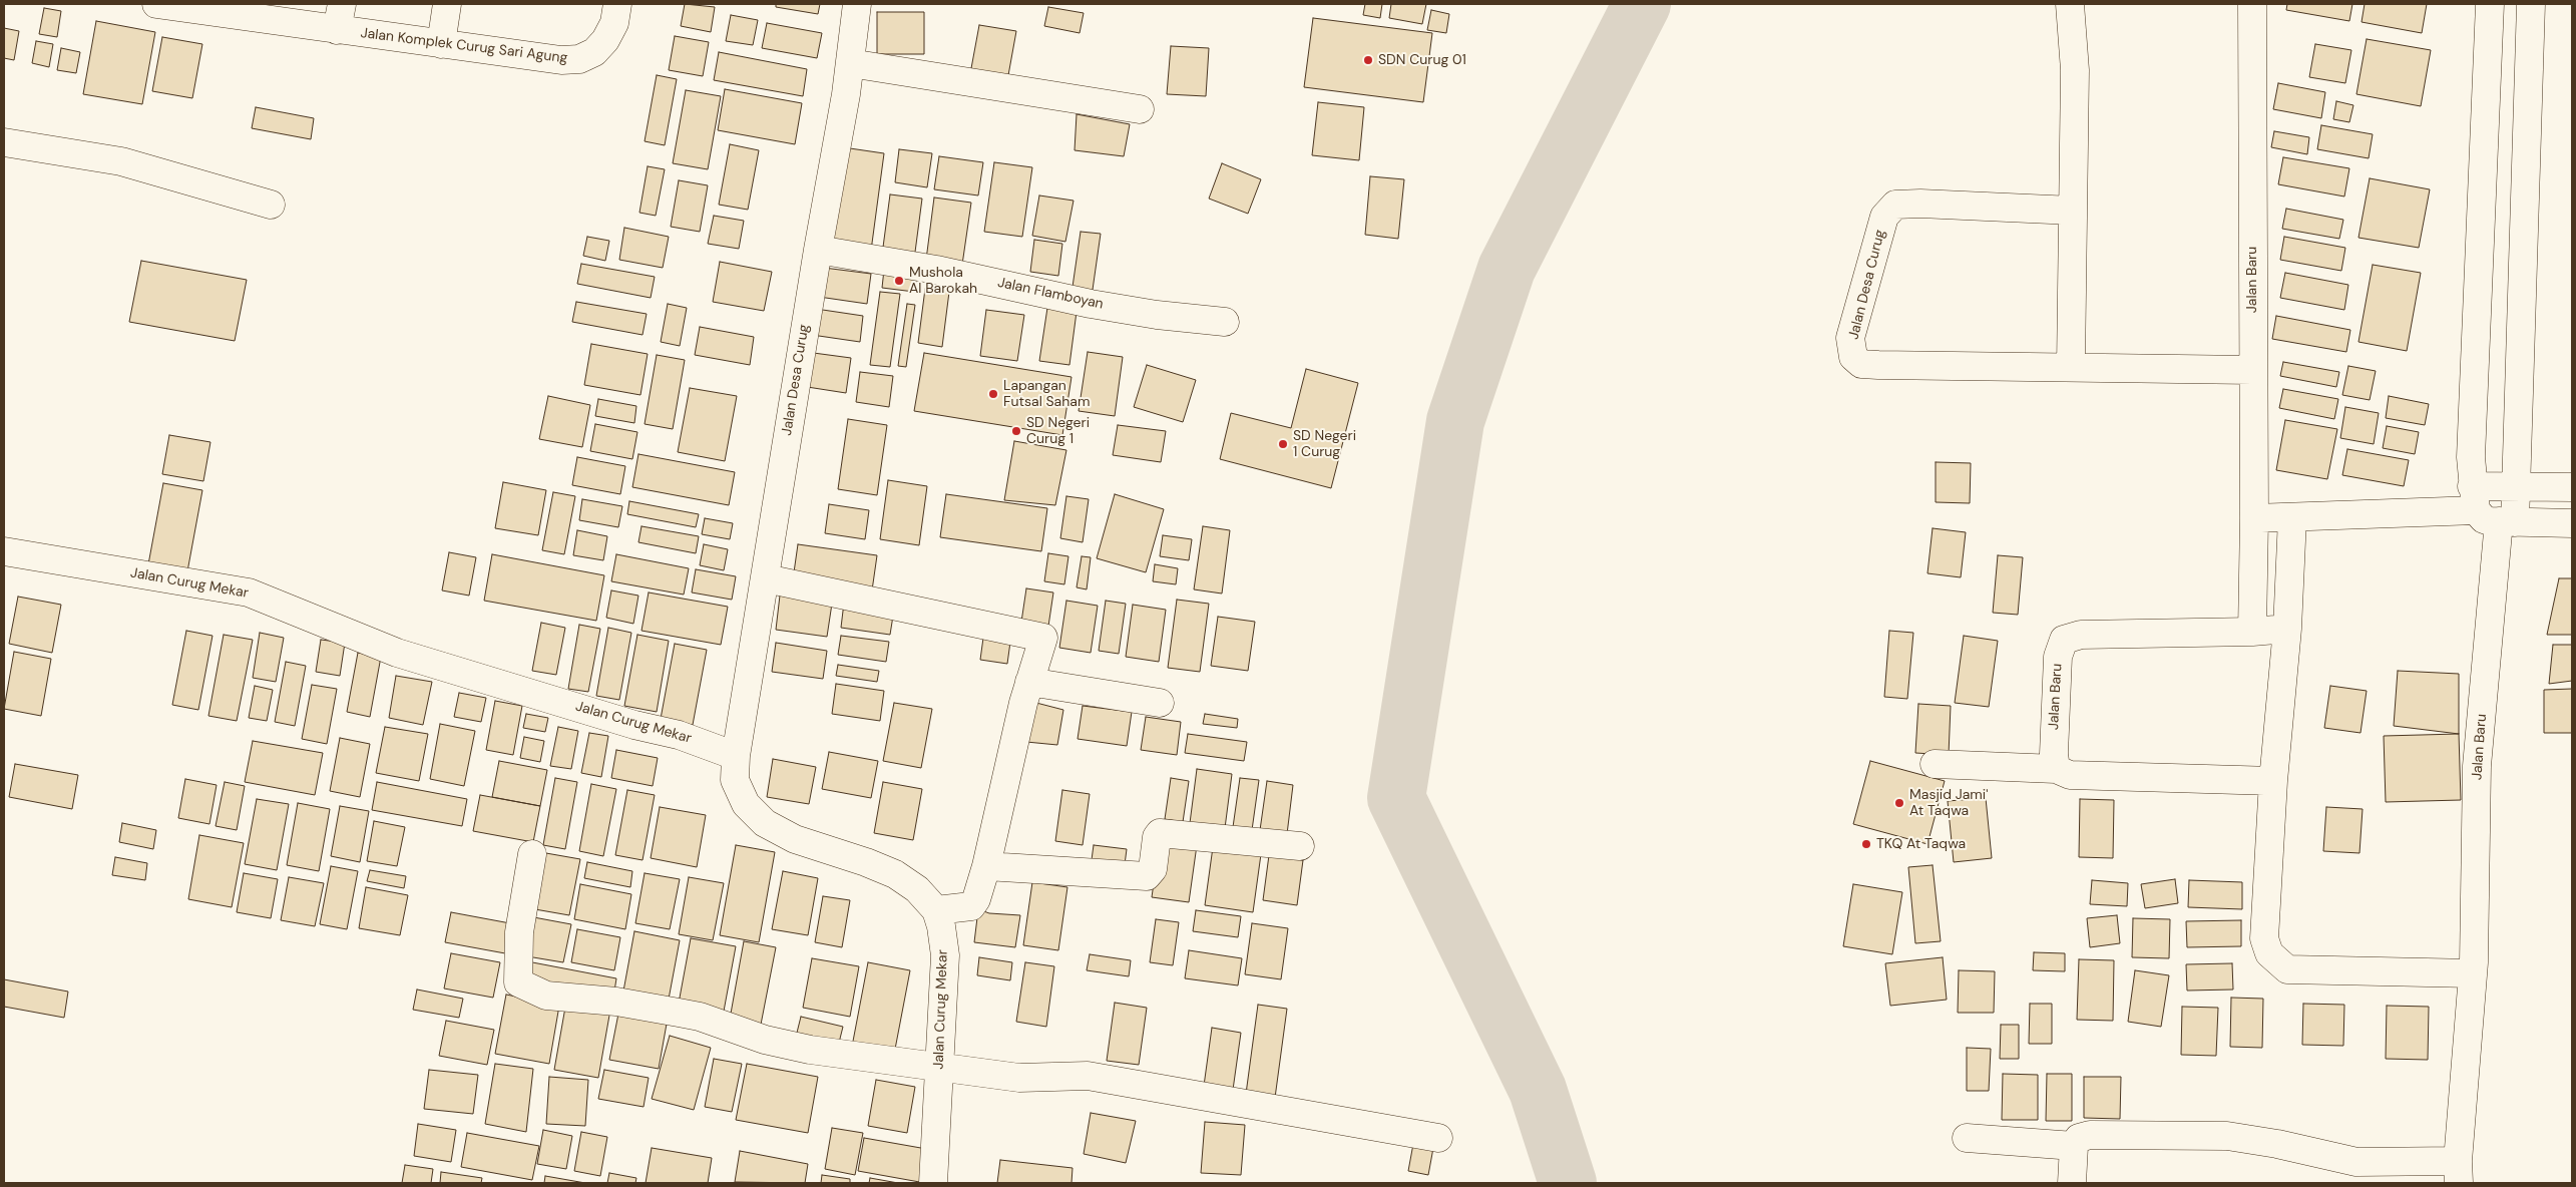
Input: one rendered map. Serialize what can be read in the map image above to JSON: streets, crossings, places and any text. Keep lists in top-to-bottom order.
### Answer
{
  "streets": {
    "street": [
      "Jalan Komplek Curug Sari Agung",
      "Jalan Baru",
      "Jalan Desa Curug",
      "Jalan Flamboyan",
      "Jalan Curug Mekar"
    ]
  },
  "crossings": [
    ["Jalan Baru", "Jalan Desa Curug"],
    ["Jalan Desa Curug", "Jalan Flamboyan"],
    ["Jalan Desa Curug", "Jalan Curug Mekar"]
  ],
  "places": [
    "SDN Curug 01",
    "Mushola Al Barokah",
    "Lapangan Futsal Saham",
    "SD Negeri Curug 1",
    "SD Negeri 1 Curug",
    "Masjid Jami' At Taqwa",
    "TKQ At Taqwa"
  ]
}
